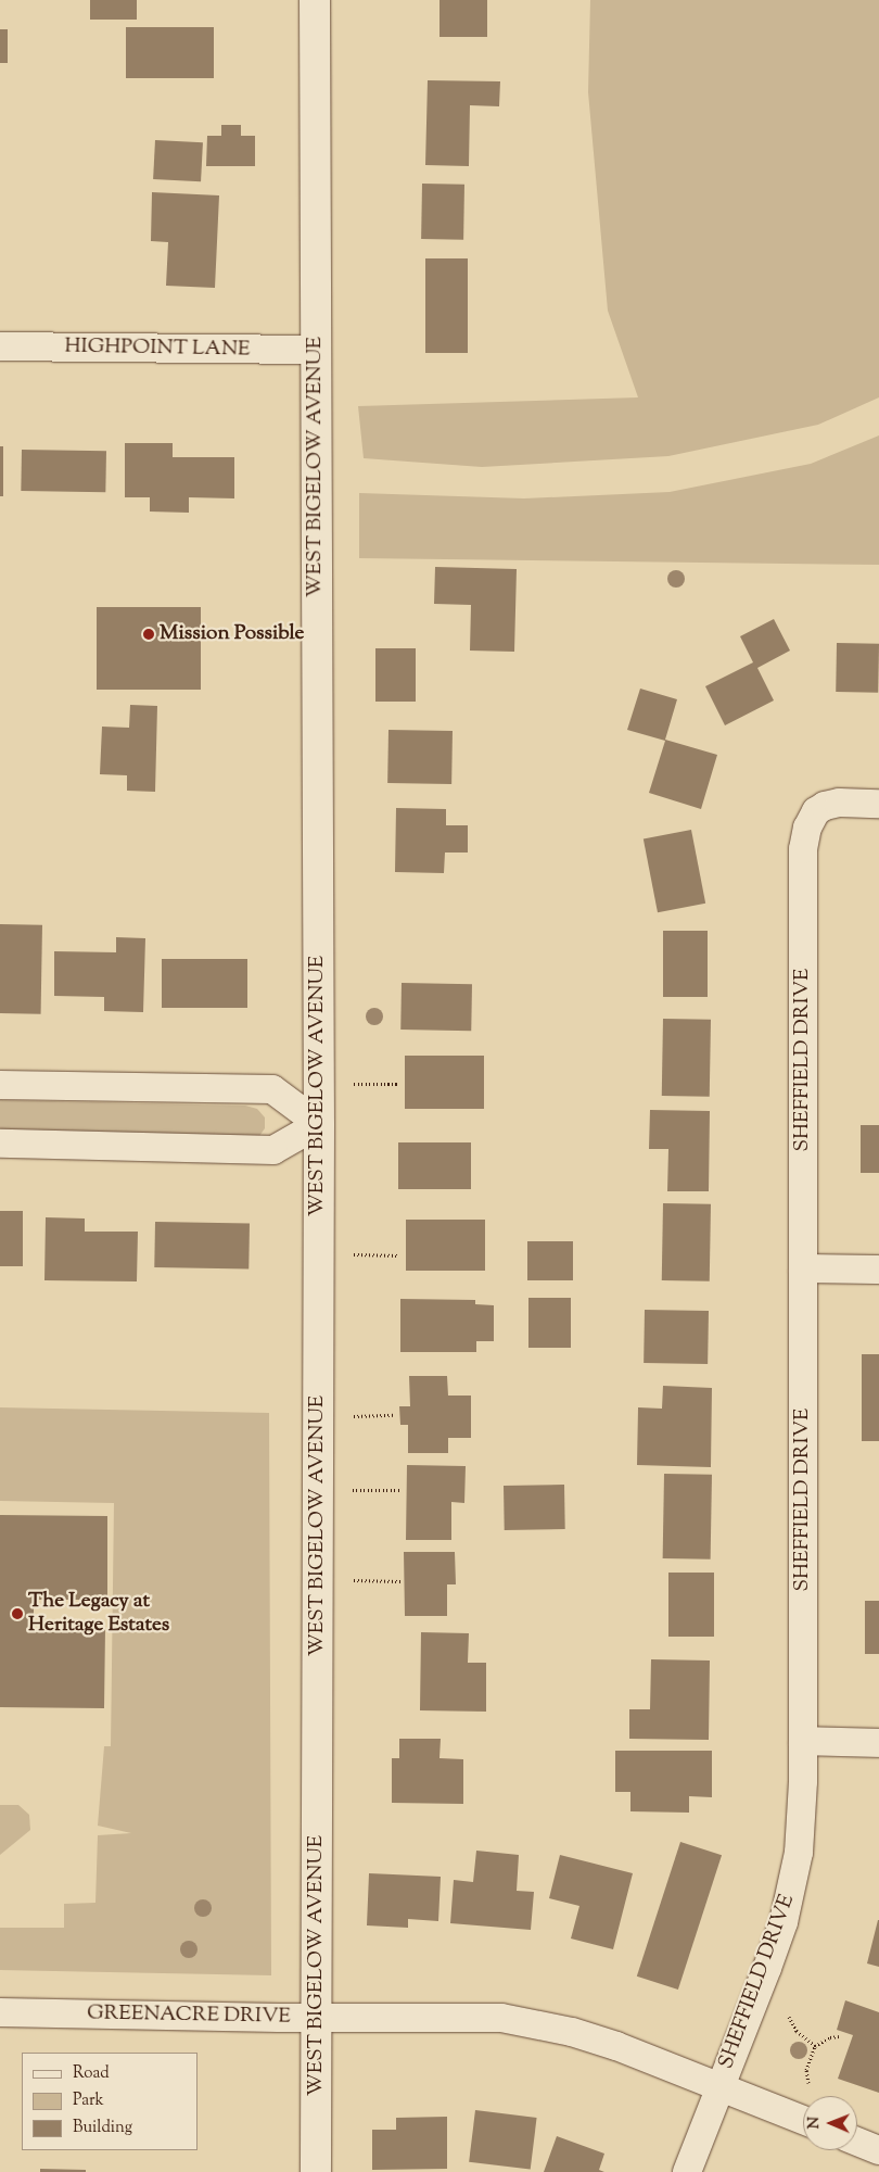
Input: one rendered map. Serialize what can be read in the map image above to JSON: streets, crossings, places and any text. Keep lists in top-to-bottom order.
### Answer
{
  "streets": {
    "main road": ["WEST BIGELOW AVENUE"],
    "street": ["HIGHPOINT LANE", "SHEFFIELD DRIVE", "GREENACRE DRIVE"]
  },
  "crossings": [
    ["HIGHPOINT LANE", "WEST BIGELOW AVENUE"],
    ["WEST BIGELOW AVENUE", "GREENACRE DRIVE"],
    ["SHEFFIELD DRIVE", "GREENACRE DRIVE"]
  ],
  "places": ["Mission Possible", "The Legacy at Heritage Estates"],
  "legend": ["Road", "Park", "Building"],
  "north": "left"
}
